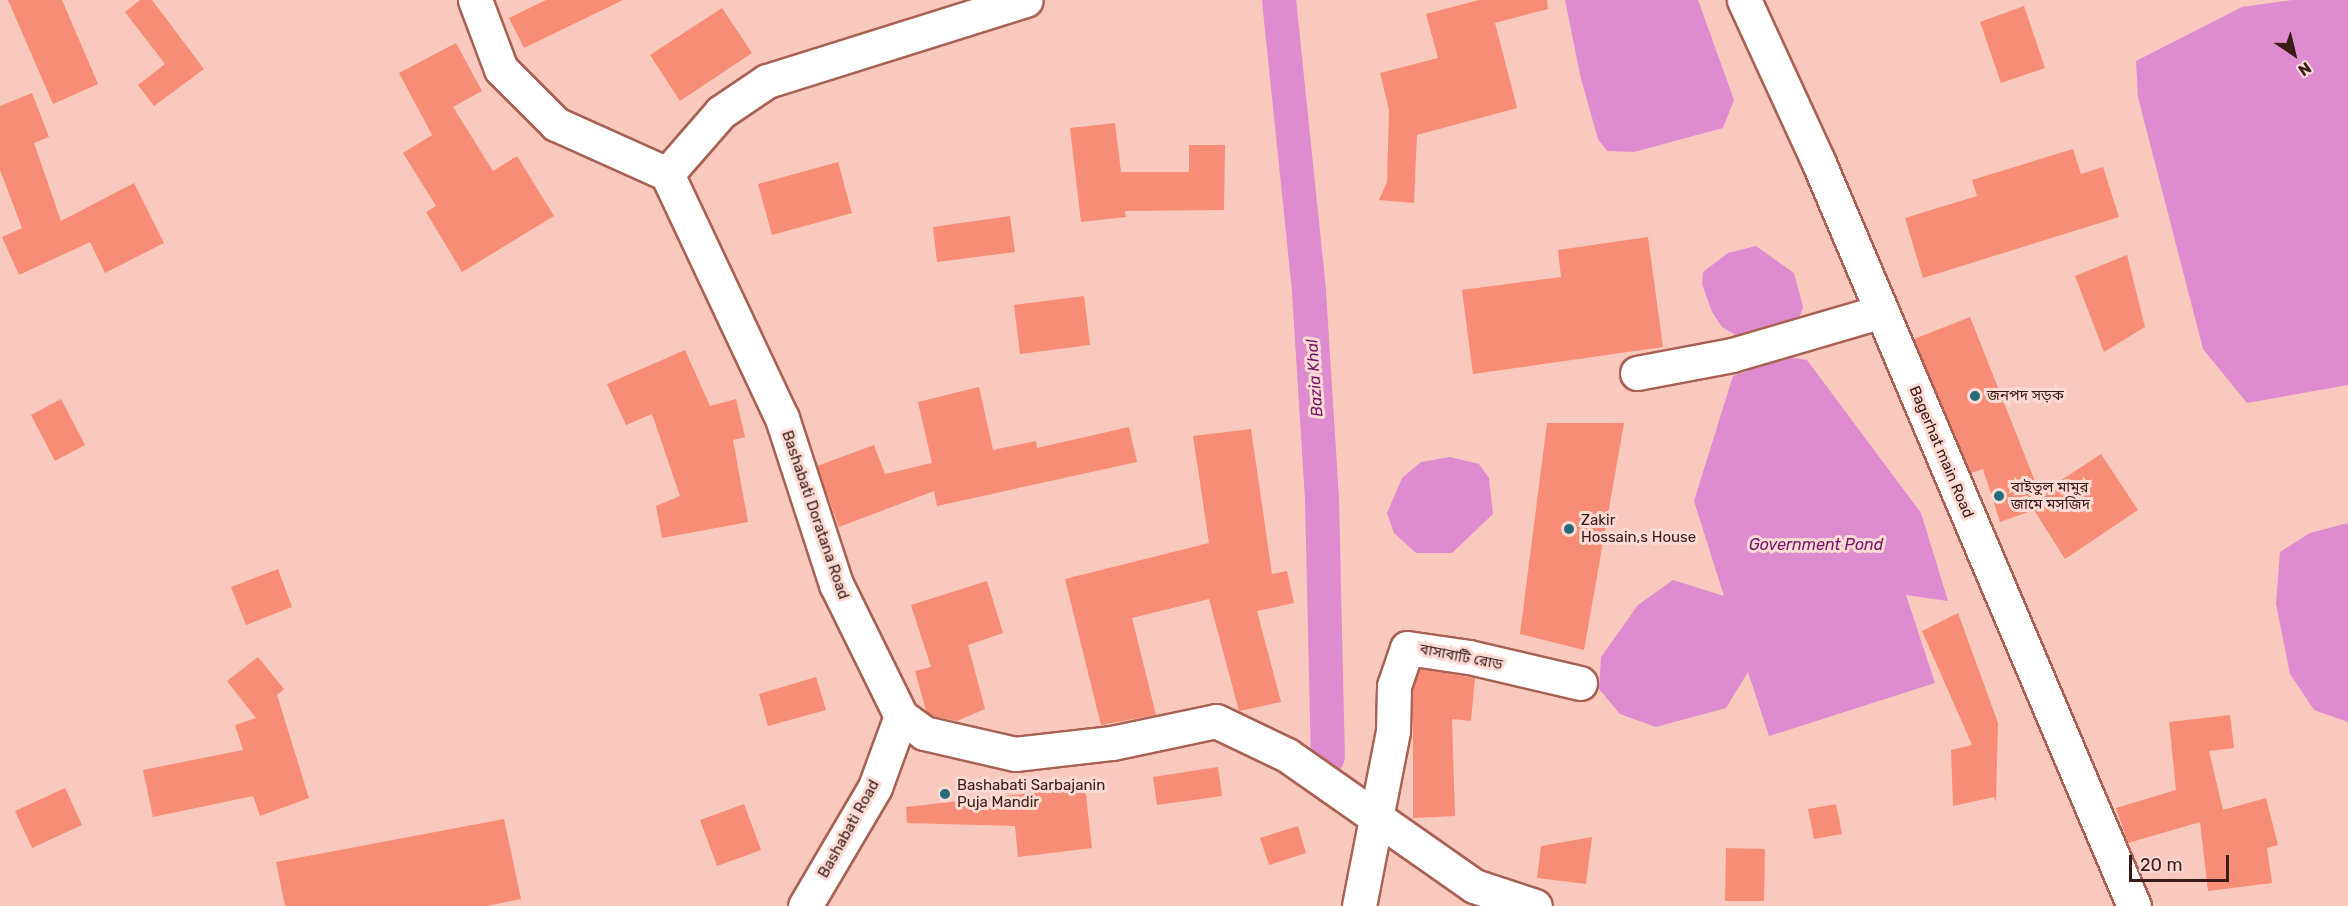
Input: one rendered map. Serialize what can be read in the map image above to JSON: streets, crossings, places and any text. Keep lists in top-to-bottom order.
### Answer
{
  "streets": {
    "street": [
      "Bagerhat main Road",
      "Bashabati Doratana Road",
      "বাসাবাটি রোড",
      "Bashabati Road"
    ]
  },
  "crossings": [
    ["Bashabati Doratana Road", "বাসাবাটি রোড"],
    ["Bashabati Doratana Road", "Bashabati Road"]
  ],
  "water": ["Bazia Khal", "Government Pond"],
  "places": [
    "জনপদ সড়ক",
    "বাইতুল মামুর জামে মসজিদ",
    "Zakir Hossain,s House",
    "Bashabati Sarbajanin Puja Mandir"
  ],
  "scale_bar": "20 m",
  "north": "bottom right"
}
